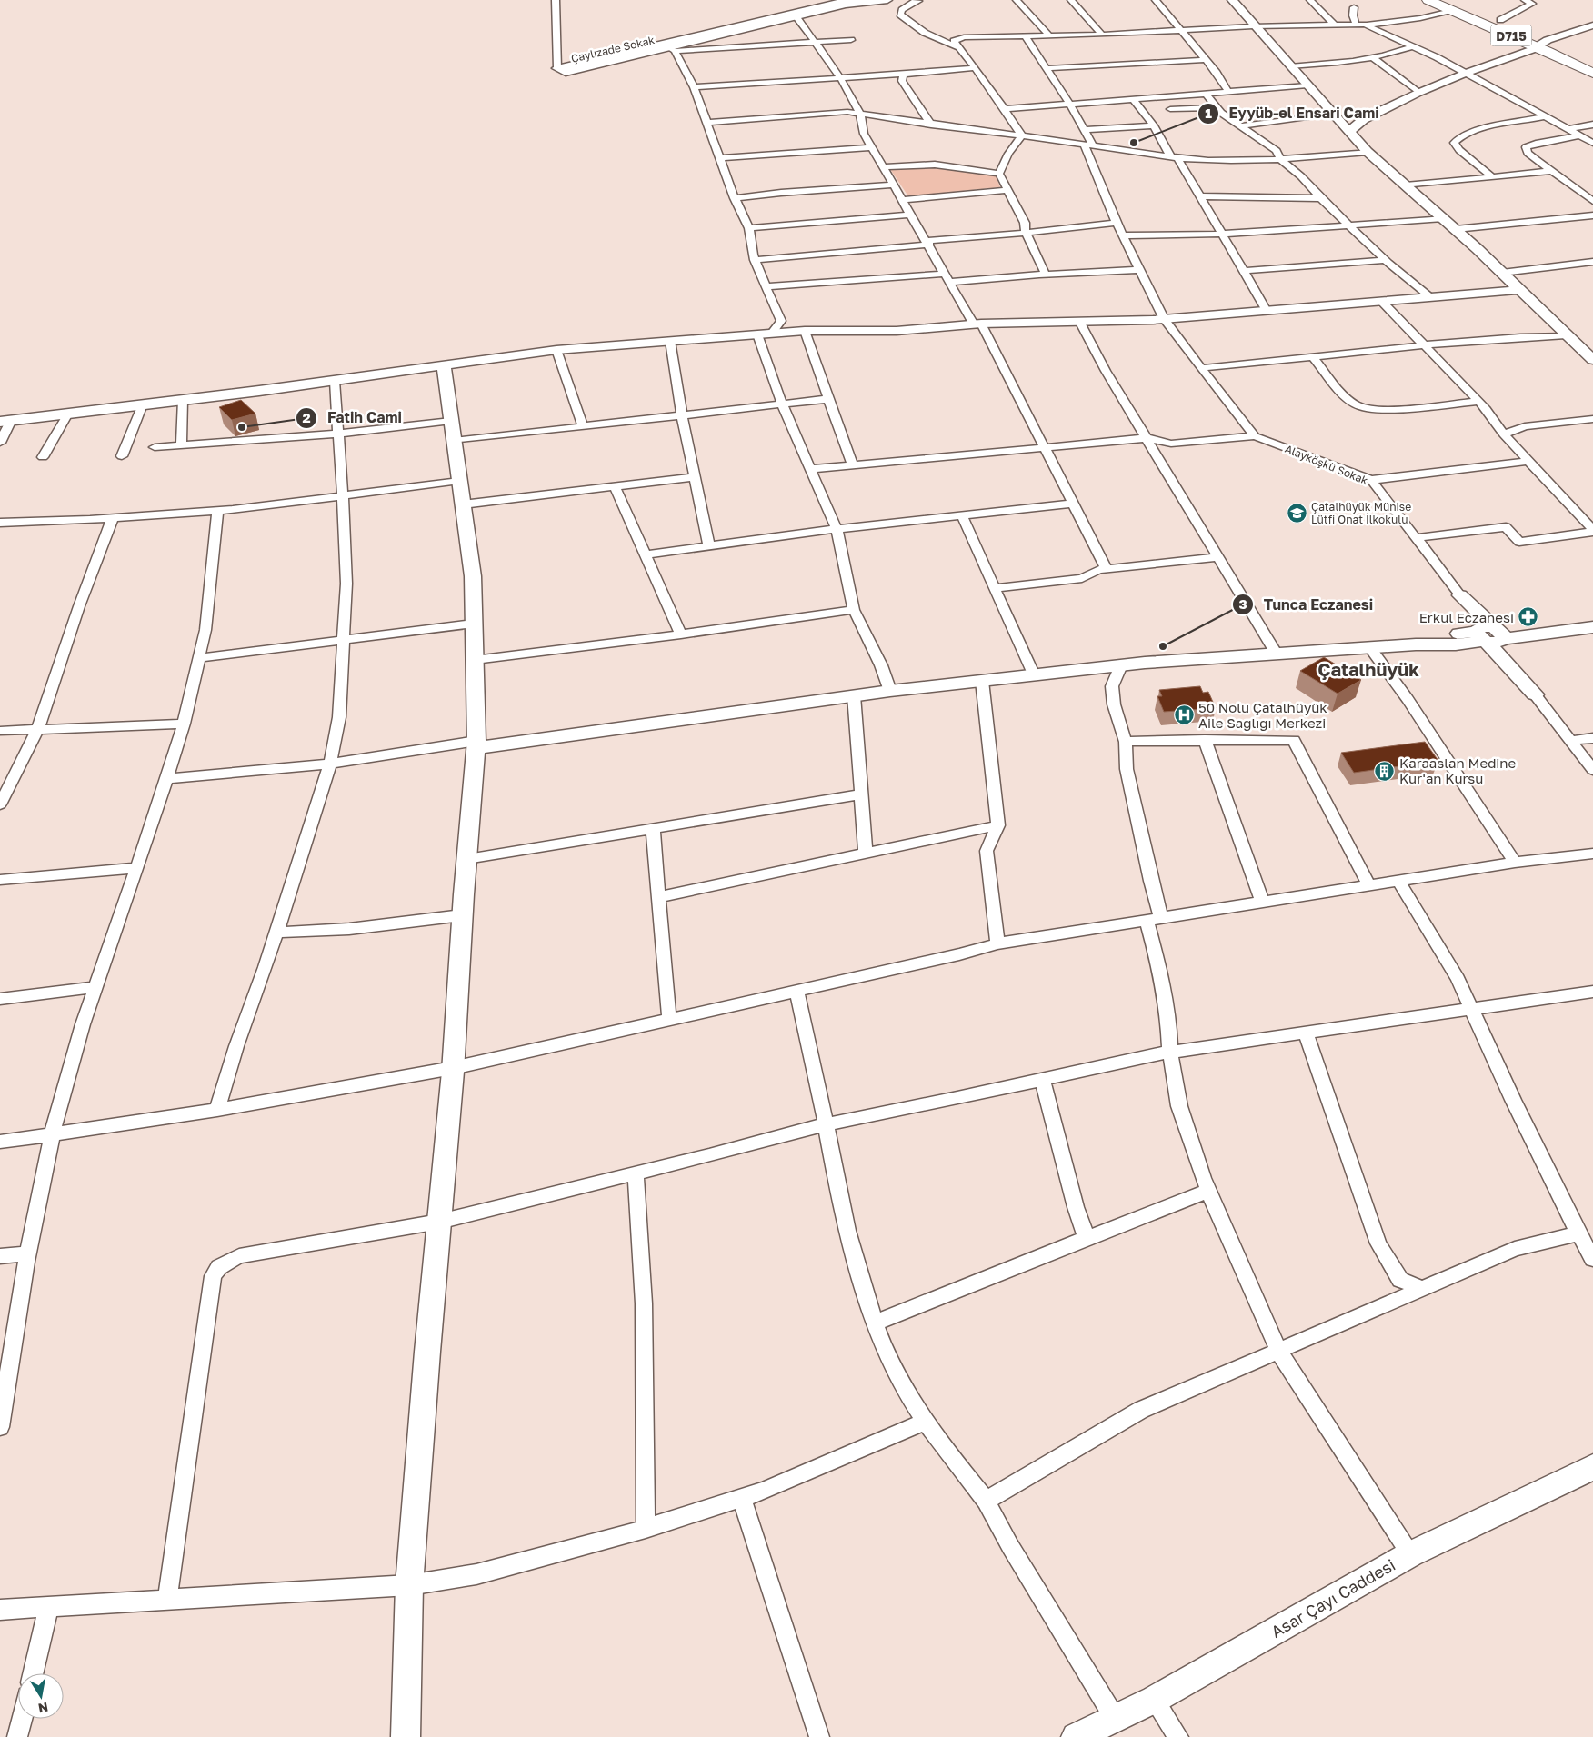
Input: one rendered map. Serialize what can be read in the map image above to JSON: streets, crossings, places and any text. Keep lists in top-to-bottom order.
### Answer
{
  "streets": {
    "highway": ["D715"],
    "street": ["Çaylızade Sokak", "Alayköşkü Sokak", "Asar Çayı Caddesi"]
  },
  "districts": ["Çatalhüyük"],
  "places": {
    "other": ["Eyyüb-el Ensari Cami", "Fatih Cami", "Tunca Eczanesi"],
    "school or university": ["Çatalhüyük Münise Lütfi Onat İlkokulu"],
    "pharmacy": ["Erkul Eczanesi"],
    "hospital": ["50 Nolu Çatalhüyük Aile Sağlığı Merkezi"],
    "building": ["Karaaslan Medine Kur'an Kursu"]
  },
  "north": "bottom"
}
